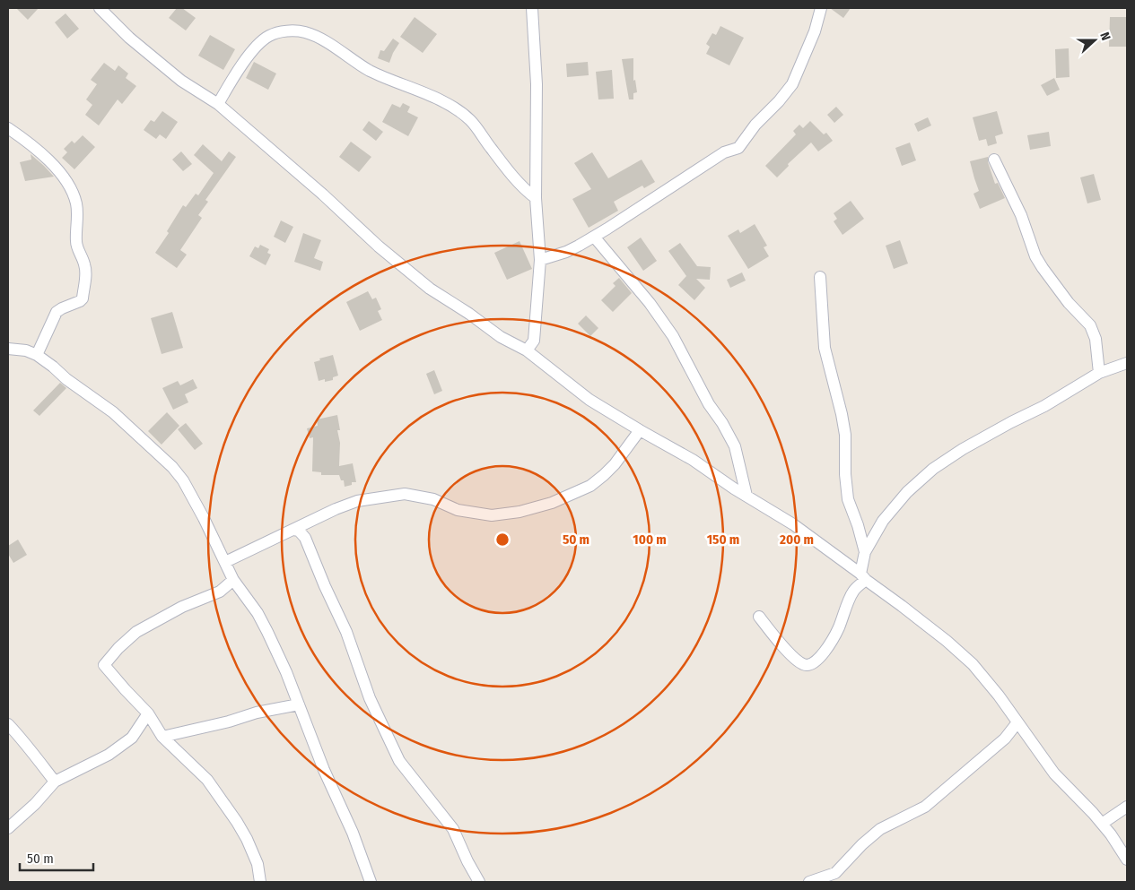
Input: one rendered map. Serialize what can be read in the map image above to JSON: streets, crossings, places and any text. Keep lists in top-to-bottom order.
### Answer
{
  "scale_bar": "50 m",
  "north": "right",
  "rings": [
    "50 m",
    "100 m",
    "150 m",
    "200 m"
  ]
}
